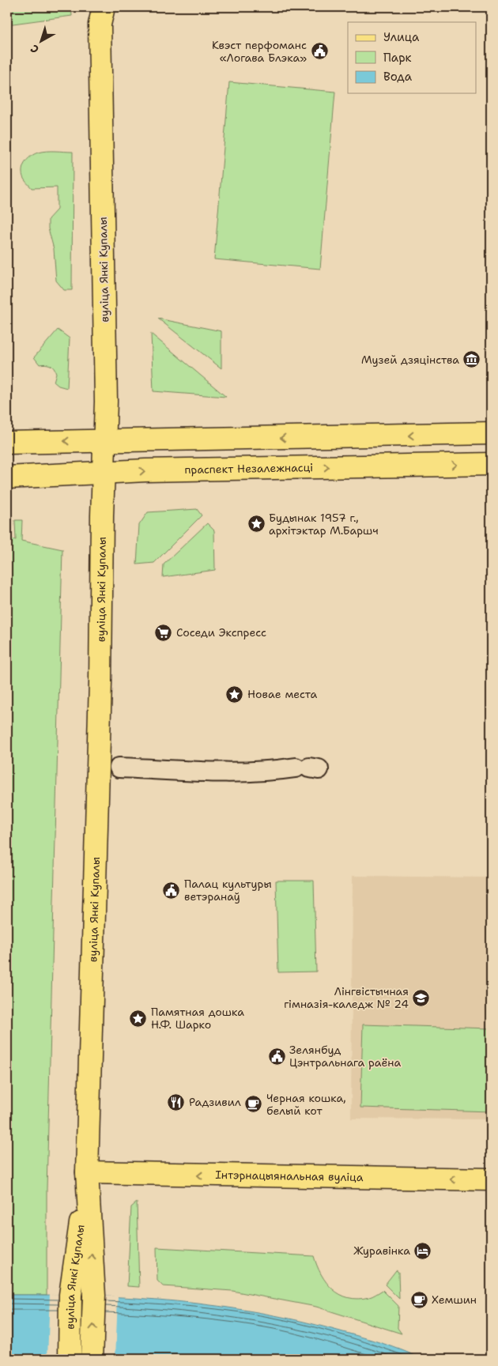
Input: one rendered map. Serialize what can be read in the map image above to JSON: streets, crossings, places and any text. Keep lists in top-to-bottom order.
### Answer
{
  "streets": {
    "main road": ["вуліца Янкі Купалы", "праспект Незалежнасці", "Інтэрнацыянальная вуліца"]
  },
  "crossings": [
    ["вуліца Янкі Купалы", "праспект Незалежнасці"],
    ["вуліца Янкі Купалы", "Інтэрнацыянальная вуліца"]
  ],
  "one_way": ["Інтэрнацыянальная вуліца"],
  "places": {
    "public building": ["Квэст перфоманс «Логава Блэка»", "Палац культуры ветэранаў", "Зелянбуд Цэнтральнага раёна"],
    "museum": ["Музей дзяцінства"],
    "place": ["Будынак 1957 г., архітэктар М.Баршч", "Новае места", "Памятная дошка Н.Ф. Шарко"],
    "supermarket": ["Соседи Экспресс"],
    "school or university": ["Лінгвістычная гімназія-каледж № 24"],
    "restaurant": ["Радзивил"],
    "cafe": ["Черная кошка, белый кот", "Хемшин"],
    "hotel": ["Журавінка"]
  },
  "legend": ["Улица", "Парк", "Вода"],
  "north": "bottom left"
}
